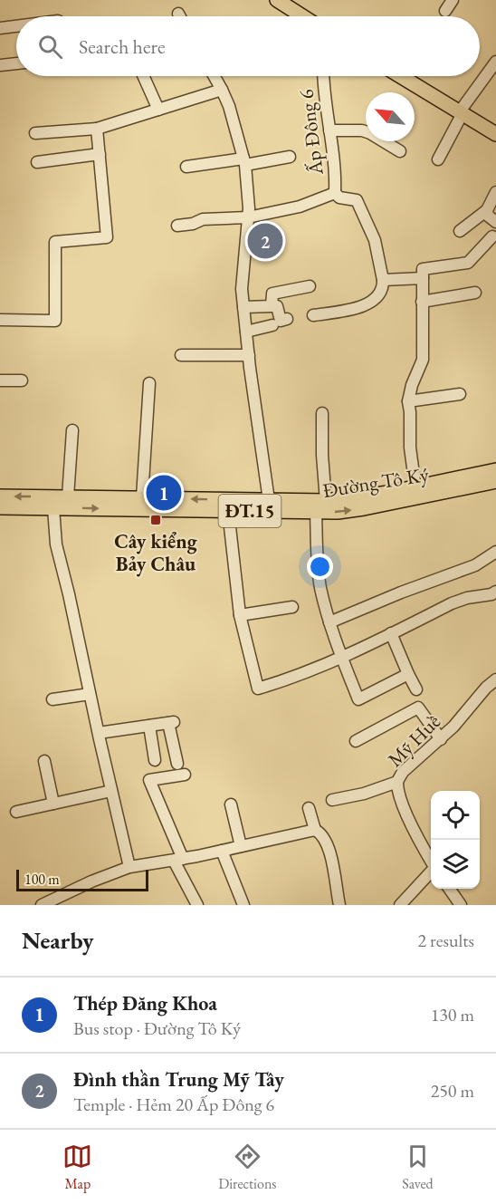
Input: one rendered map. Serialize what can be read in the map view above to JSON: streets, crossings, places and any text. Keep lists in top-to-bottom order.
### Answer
{
  "streets": {
    "main road": ["Đường Tô Ký", "ĐT.15"],
    "street": ["Ấp Đông 6", "Mỹ Huề"]
  },
  "places": {
    "transit": ["Cây kiểng Bảy Châu"]
  },
  "scale_bar": "100 m",
  "north": "top left",
  "page": {
    "search": "Search here",
    "pins": ["2", "1"],
    "scale": "100 m",
    "heading": ["Nearby", "2 results"],
    "list": [
      {
        "mark": "1",
        "name": "Thép Đăng Khoa",
        "note": "Bus stop · Đường Tô Ký",
        "value": "130 m"
      },
      {
        "mark": "2",
        "name": "Đình thần Trung Mỹ Tây",
        "note": "Temple · Hẻm 20 Ấp Đông 6",
        "value": "250 m"
      }
    ],
    "nav": ["Map", "Directions", "Saved"]
  }
}
